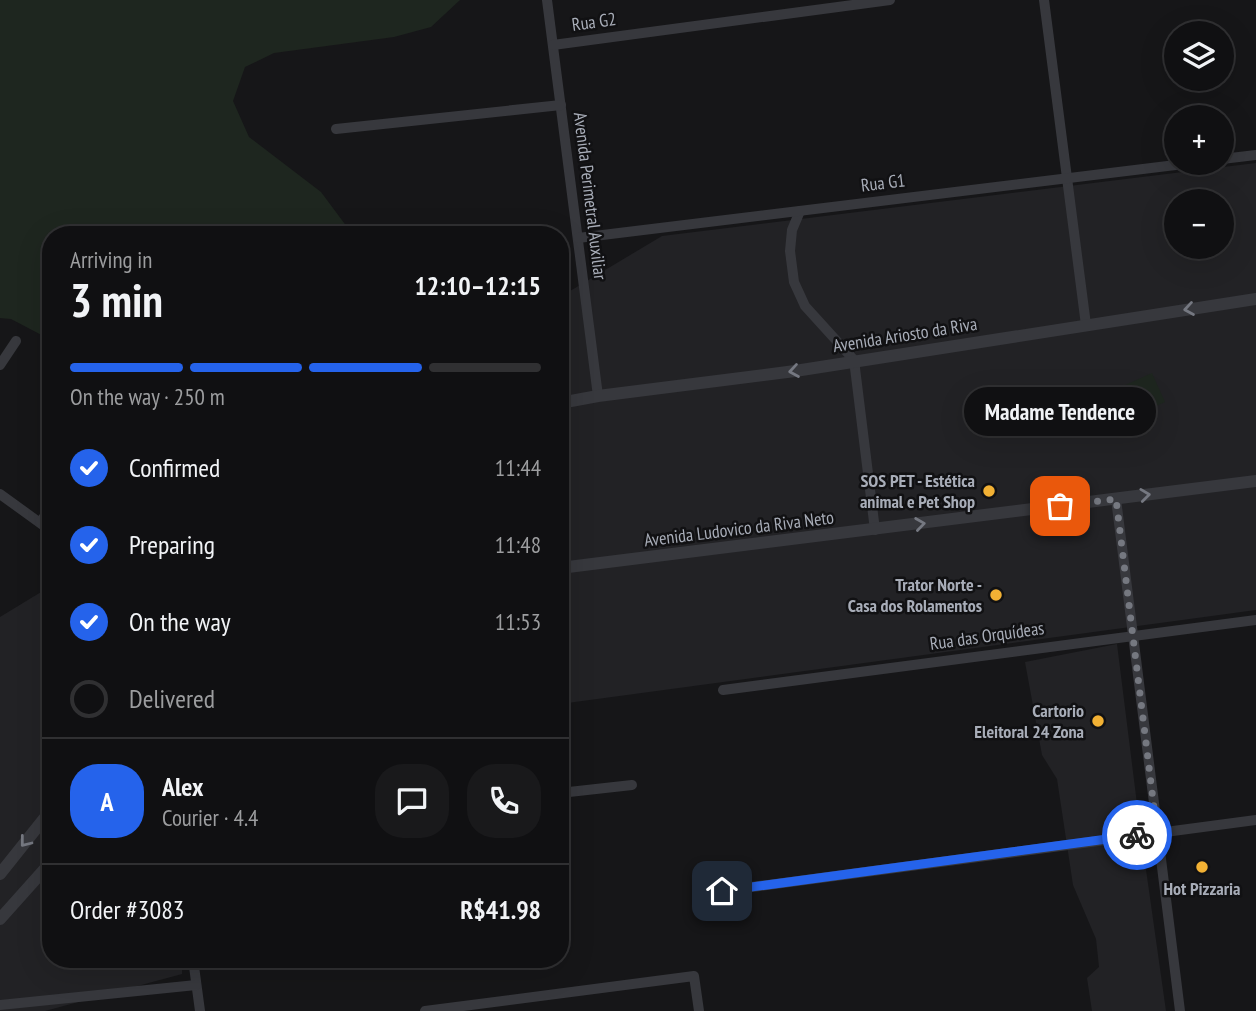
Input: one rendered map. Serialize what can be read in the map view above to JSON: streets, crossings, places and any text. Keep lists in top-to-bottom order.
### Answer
{
  "streets": {
    "street": [
      "Rua G2",
      "Rua G1",
      "Avenida Perimetral Auxiliar",
      "Avenida Ariosto da Riva",
      "Avenida Ludovico da Riva Neto",
      "Rua das Orquídeas"
    ]
  },
  "crossings": [
    ["Rua G2", "Avenida Perimetral Auxiliar"],
    ["Rua G1", "Avenida Perimetral Auxiliar"],
    ["Avenida Perimetral Auxiliar", "Avenida Ariosto da Riva"]
  ],
  "one_way": ["Avenida Ariosto da Riva", "Avenida Ludovico da Riva Neto"],
  "places": [
    "SOS PET - Estética animal e Pet Shop",
    "Madame Tendence",
    "Trator Norte - Casa dos Rolamentos",
    "Cartorio Eleitoral 24 Zona",
    "Hot Pizzaria"
  ],
  "page": {
    "map_buttons": ["+", "−"],
    "heading": ["3 min", "Arriving in", "12:10–12:15"],
    "panel": [
      "Alex",
      "Courier · 4.4",
      "Order #3083",
      "R$41.98"
    ],
    "bar": "On the way · 250 m",
    "bubble": "Madame Tendence",
    "list": [
      ["Confirmed", "11:44"],
      ["Preparing", "11:48"],
      ["On the way", "11:53"],
      "Delivered"
    ],
    "round": "A"
  }
}
